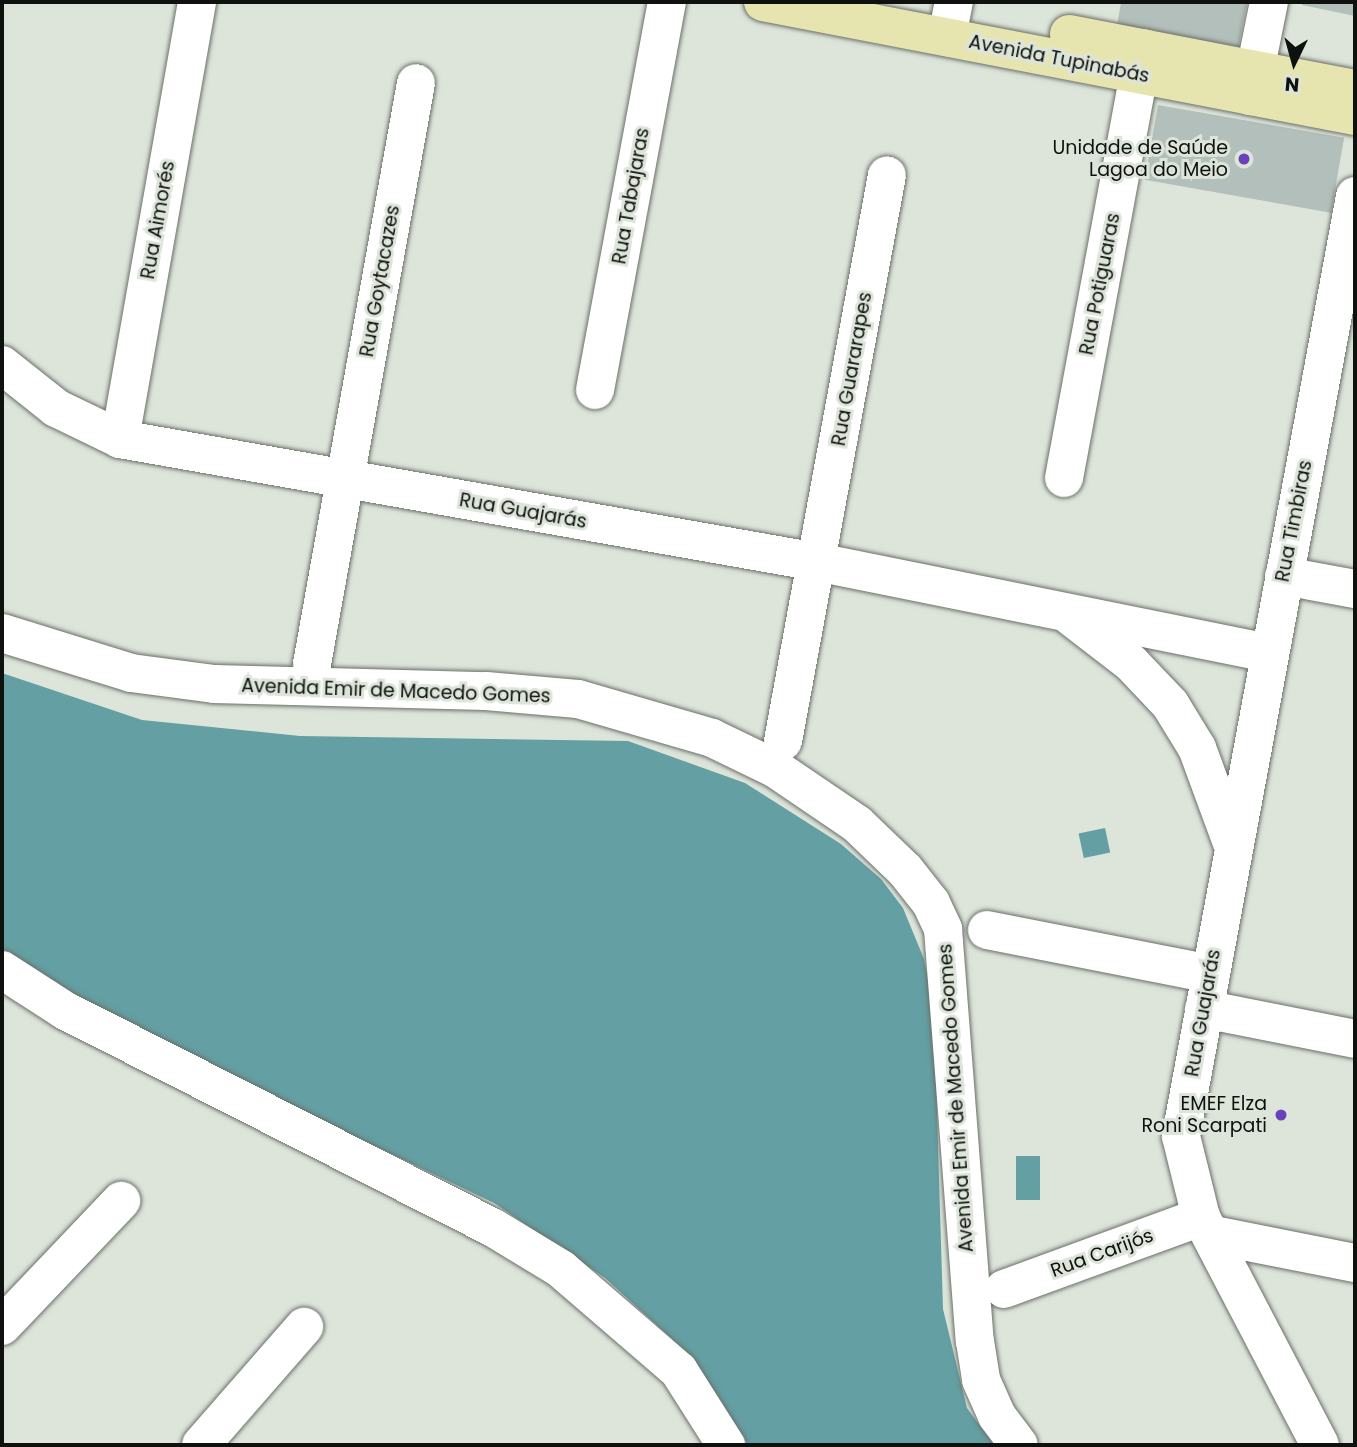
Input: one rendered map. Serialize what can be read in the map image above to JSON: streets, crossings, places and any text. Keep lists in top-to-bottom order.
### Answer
{
  "streets": {
    "main road": ["Avenida Tupinabás"],
    "street": [
      "Rua Tabajaras",
      "Rua Aimorés",
      "Rua Goytacazes",
      "Rua Potiguaras",
      "Rua Guararapes",
      "Rua Guajarás",
      "Rua Timbiras",
      "Avenida Emir de Macedo Gomes",
      "Rua Carijós"
    ]
  },
  "crossings": [
    ["Avenida Tupinabás", "Rua Potiguaras"],
    ["Rua Aimorés", "Rua Guajarás"],
    ["Rua Goytacazes", "Rua Guajarás"],
    ["Rua Guararapes", "Rua Guajarás"],
    ["Rua Guajarás", "Rua Timbiras"],
    ["Rua Guajarás", "Rua Carijós"]
  ],
  "places": ["Unidade de Saúde Lagoa do Meio", "EMEF Elza Roni Scarpati"],
  "north": "bottom"
}
